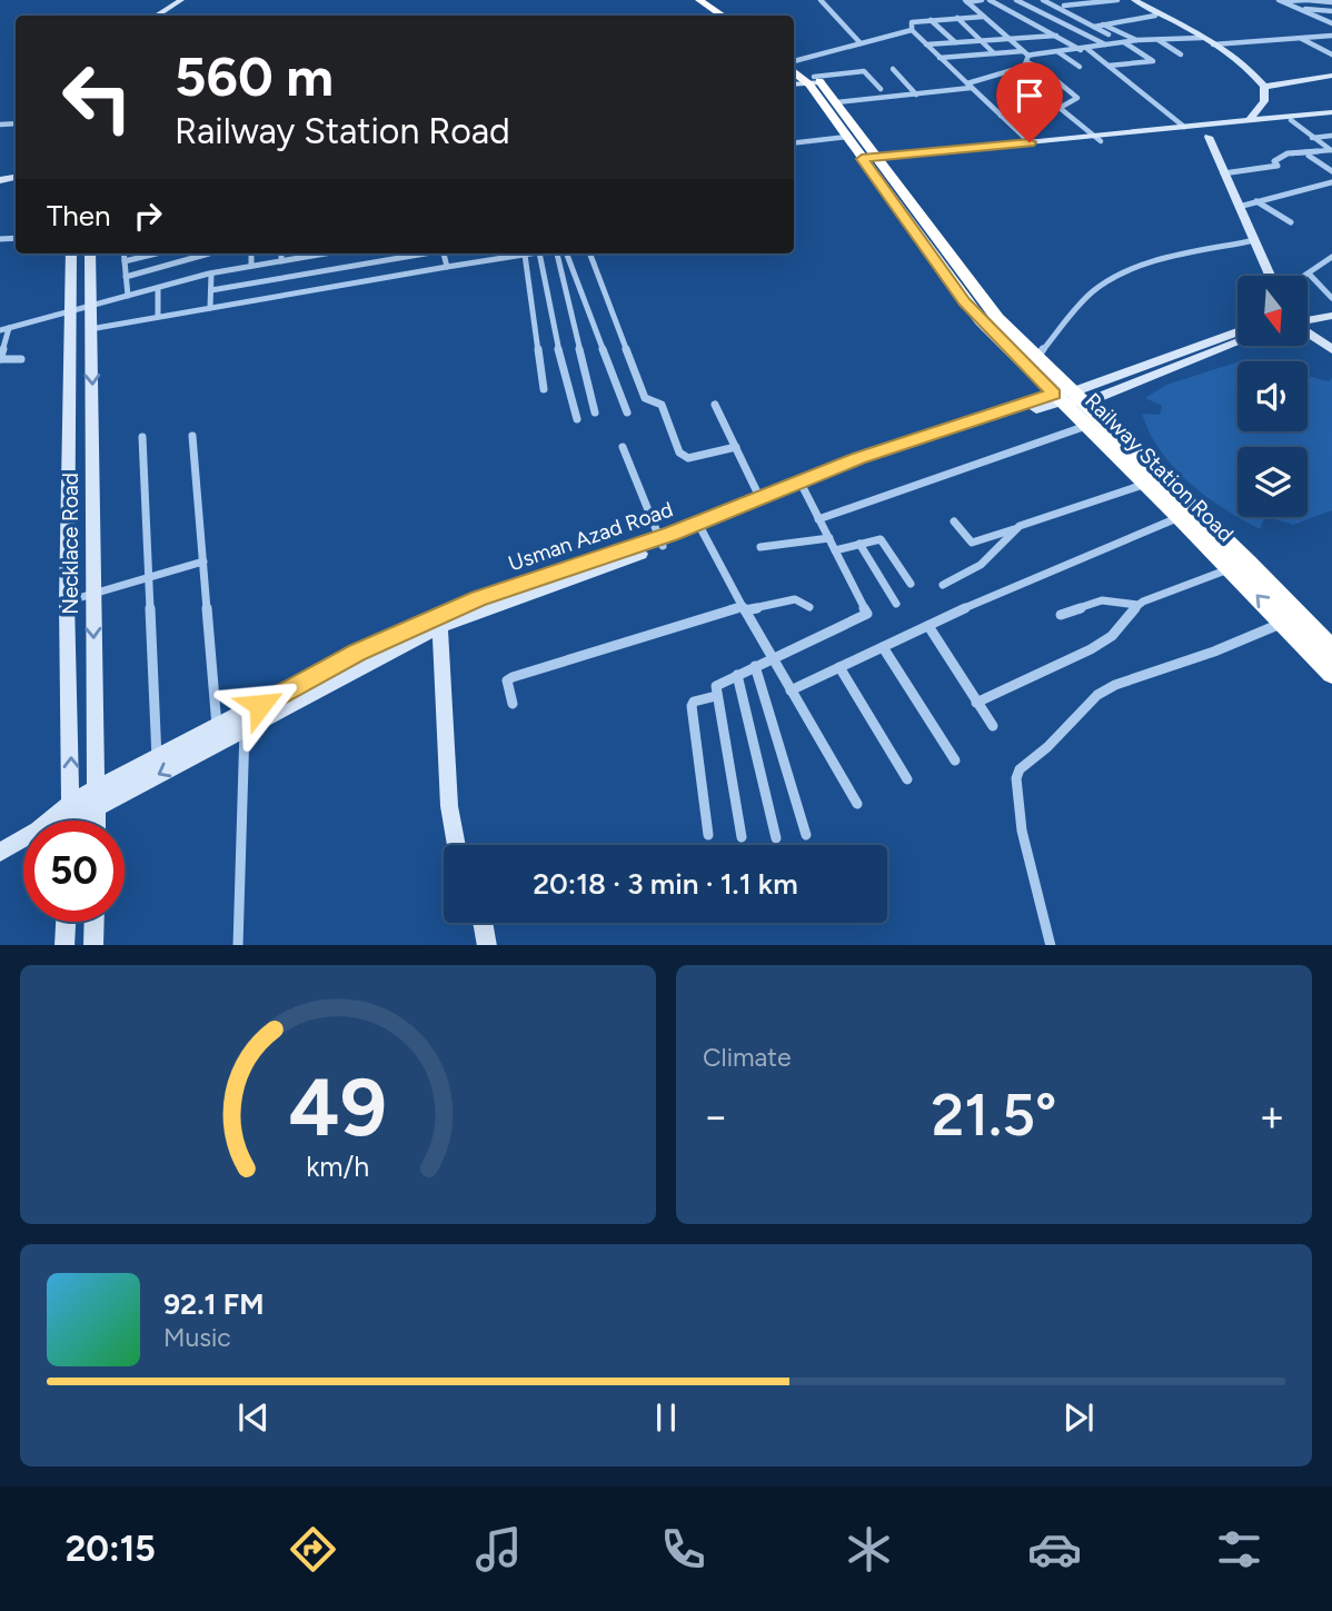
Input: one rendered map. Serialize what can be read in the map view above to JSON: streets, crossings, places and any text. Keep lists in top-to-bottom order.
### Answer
{
  "streets": {
    "highway": ["Railway Station Road"],
    "main road": ["Usman Azad Road", "Necklace Road"]
  },
  "crossings": [
    ["Railway Station Road", "Usman Azad Road"],
    ["Usman Azad Road", "Necklace Road"]
  ],
  "north": "bottom",
  "page": {
    "turn": ["560 m", "Railway Station Road"],
    "then": "Then",
    "limit": "50",
    "trip": "20:18 · 3 min · 1.1 km",
    "tile": "Climate",
    "heat": ["−", "21.5°", "+"],
    "song": ["92.1 FM", "Music"],
    "tabs": "20:15",
    "gauge": ["49", "km/h"]
  }
}
